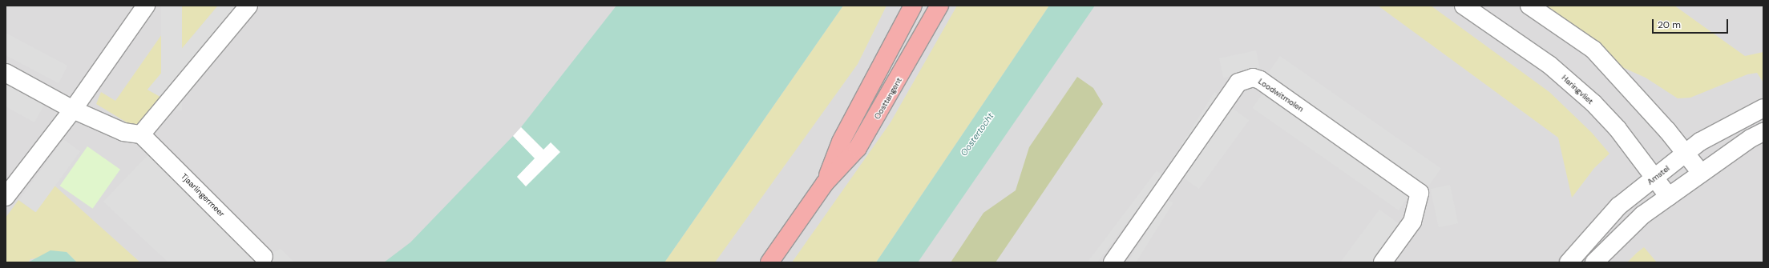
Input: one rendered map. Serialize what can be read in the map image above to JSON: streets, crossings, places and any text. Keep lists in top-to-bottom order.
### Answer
{
  "streets": {
    "main road": ["Oosttangent"],
    "street": [
      "Haringvliet",
      "Loodwitmolen",
      "Amstel",
      "Tjaarlingermeer"
    ]
  },
  "crossings": [
    ["Haringvliet", "Amstel"]
  ],
  "water": ["Oostertocht"],
  "scale_bar": "20 m"
}
